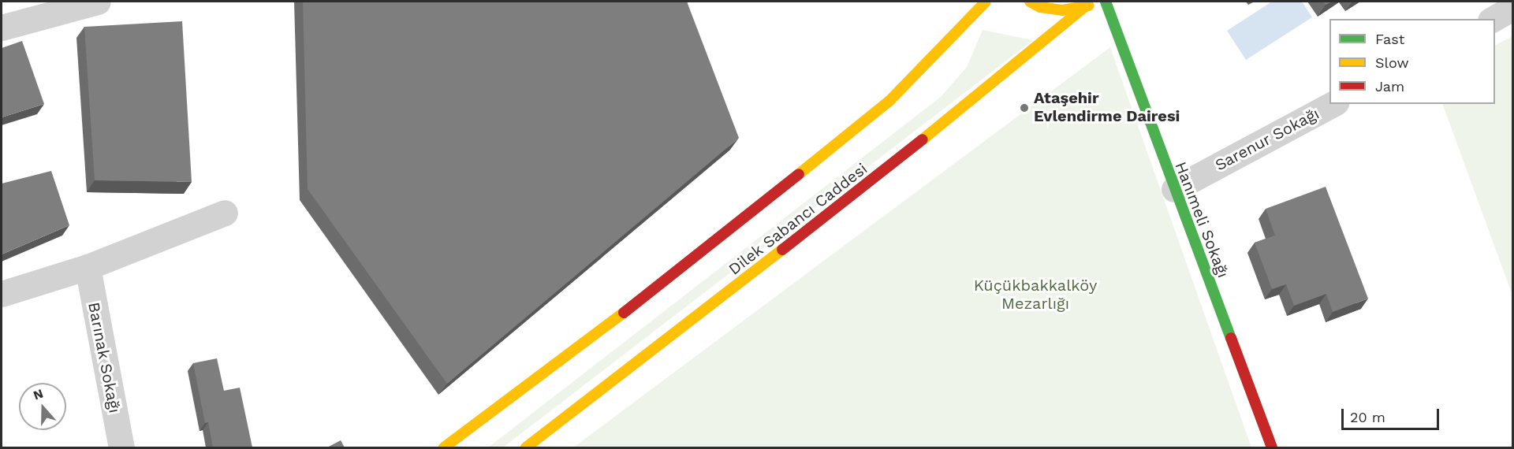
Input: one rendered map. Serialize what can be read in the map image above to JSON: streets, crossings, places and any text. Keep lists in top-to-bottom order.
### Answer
{
  "streets": {
    "main road": ["Dilek Sabancı Caddesi", "Hanımeli Sokağı"],
    "street": ["Sarenur Sokağı", "Barınak Sokağı"]
  },
  "crossings": [
    ["Sarenur Sokağı", "Hanımeli Sokağı"]
  ],
  "parks": ["Küçükbakkalköy Mezarlığı"],
  "places": ["Ataşehir Evlendirme Dairesi"],
  "legend": ["Fast", "Slow", "Jam"],
  "scale_bar": "20 m",
  "north": "top"
}
